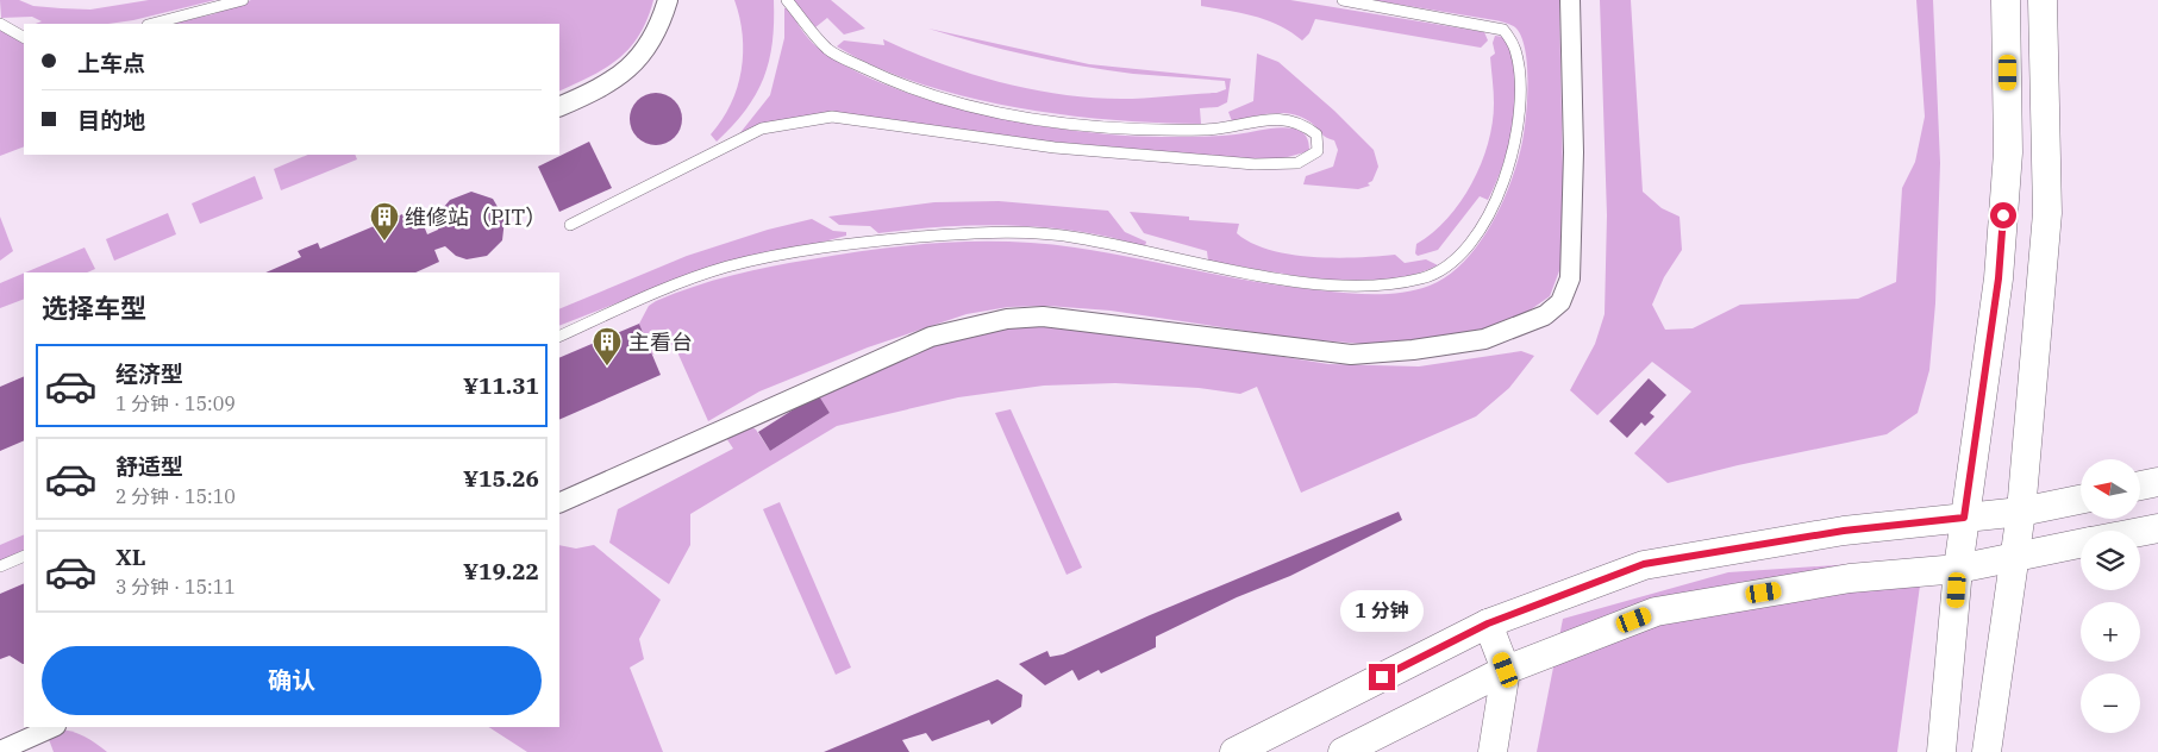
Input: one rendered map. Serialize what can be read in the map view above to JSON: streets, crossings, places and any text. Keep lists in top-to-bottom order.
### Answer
{
  "places": {
    "building": ["维修站（PIT）", "主看台"]
  },
  "north": "left",
  "page": {
    "banner": ["上车点", "目的地"],
    "heading": "选择车型",
    "list": [
      {
        "name": "经济型",
        "note": "1 分钟 · 15:09",
        "value": "¥11.31"
      },
      {
        "name": "舒适型",
        "note": "2 分钟 · 15:10",
        "value": "¥15.26"
      },
      {
        "name": "XL",
        "note": "3 分钟 · 15:11",
        "value": "¥19.22"
      }
    ],
    "map_buttons": ["+", "−"],
    "bubble": "1 分钟",
    "buttons": "确认"
  }
}
